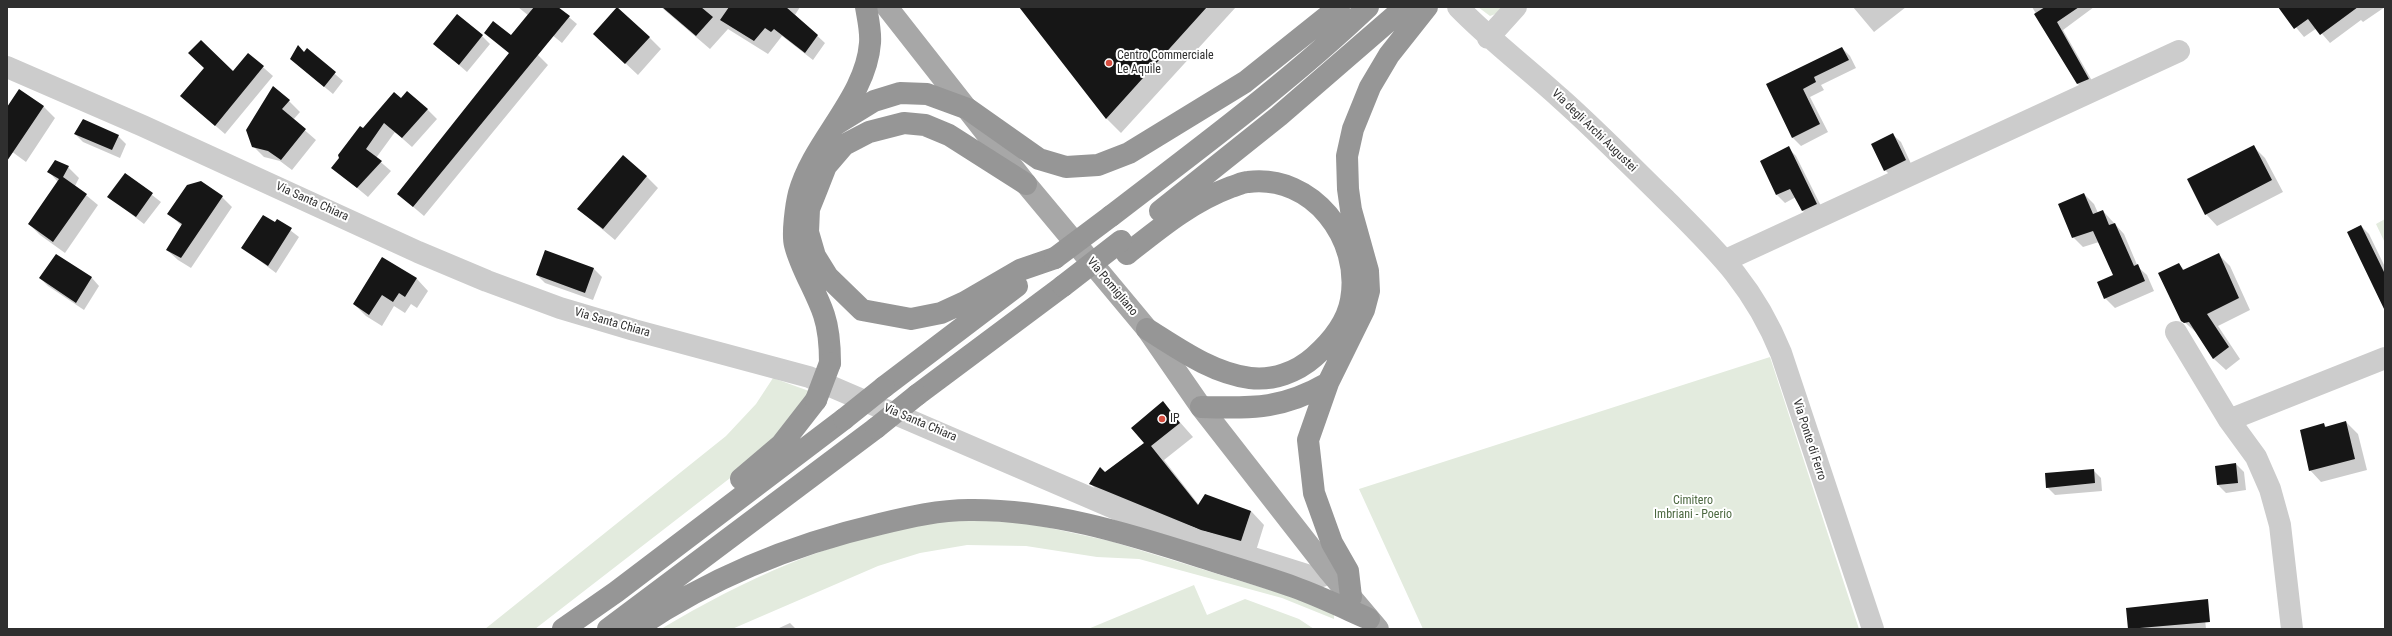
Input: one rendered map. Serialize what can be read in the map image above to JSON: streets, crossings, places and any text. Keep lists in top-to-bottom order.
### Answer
{
  "streets": {
    "main road": ["Via Pomigliano"],
    "street": ["Via degli Archi Augustei", "Via Santa Chiara", "Via Ponte di Ferro"]
  },
  "crossings": [
    ["Via degli Archi Augustei", "Via Ponte di Ferro"]
  ],
  "parks": ["Cimitero Imbriani - Poerio"],
  "places": ["Centro Commerciale Le Aquile", "IP"]
}
